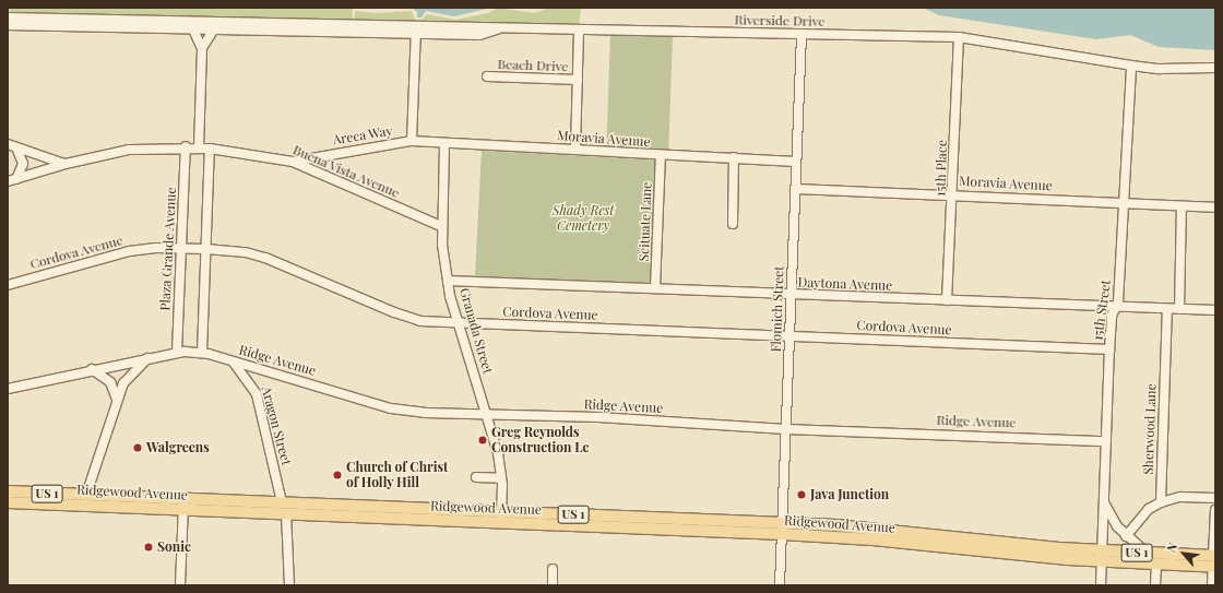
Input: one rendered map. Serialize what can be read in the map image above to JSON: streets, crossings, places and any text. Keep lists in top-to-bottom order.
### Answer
{
  "streets": {
    "main road": ["Ridgewood Avenue", "US 1"],
    "street": [
      "Riverside Drive",
      "Beach Drive",
      "Areca Way",
      "Moravia Avenue",
      "15th Place",
      "Buena Vista Avenue",
      "Scituate Lane",
      "Plaza Grande Avenue",
      "Cordova Avenue",
      "Daytona Avenue",
      "Flomich Street",
      "15th Street",
      "Granada Street",
      "Ridge Avenue",
      "Aragon Street",
      "Sherwood Lane"
    ]
  },
  "crossings": [
    ["Riverside Drive", "15th Place"],
    ["Riverside Drive", "Flomich Street"],
    ["Riverside Drive", "15th Street"],
    ["Areca Way", "Moravia Avenue"],
    ["Areca Way", "Buena Vista Avenue"],
    ["Moravia Avenue", "15th Place"],
    ["Moravia Avenue", "Scituate Lane"],
    ["Moravia Avenue", "Flomich Street"],
    ["Moravia Avenue", "15th Street"],
    ["Moravia Avenue", "Granada Street"],
    ["15th Place", "Daytona Avenue"],
    ["Buena Vista Avenue", "Plaza Grande Avenue"],
    ["Buena Vista Avenue", "Granada Street"],
    ["Scituate Lane", "Daytona Avenue"],
    ["Plaza Grande Avenue", "Cordova Avenue"],
    ["Plaza Grande Avenue", "Ridge Avenue"],
    ["Cordova Avenue", "Flomich Street"],
    ["Cordova Avenue", "15th Street"],
    ["Cordova Avenue", "Granada Street"],
    ["Daytona Avenue", "Flomich Street"],
    ["Daytona Avenue", "15th Street"],
    ["Daytona Avenue", "Granada Street"],
    ["Daytona Avenue", "Sherwood Lane"],
    ["Flomich Street", "Ridge Avenue"],
    ["Flomich Street", "Ridgewood Avenue"],
    ["15th Street", "Ridge Avenue"],
    ["15th Street", "Ridgewood Avenue"],
    ["15th Street", "US 1"],
    ["Granada Street", "Ridge Avenue"],
    ["Granada Street", "Ridgewood Avenue"],
    ["Ridge Avenue", "Aragon Street"],
    ["Aragon Street", "Ridgewood Avenue"],
    ["Ridgewood Avenue", "US 1"]
  ],
  "parks": ["Shady Rest Cemetery"],
  "places": [
    "Greg Reynolds Construction Lc",
    "Walgreens",
    "Church of Christ of Holly Hill",
    "Java Junction",
    "Sonic"
  ],
  "north": "top left"
}
